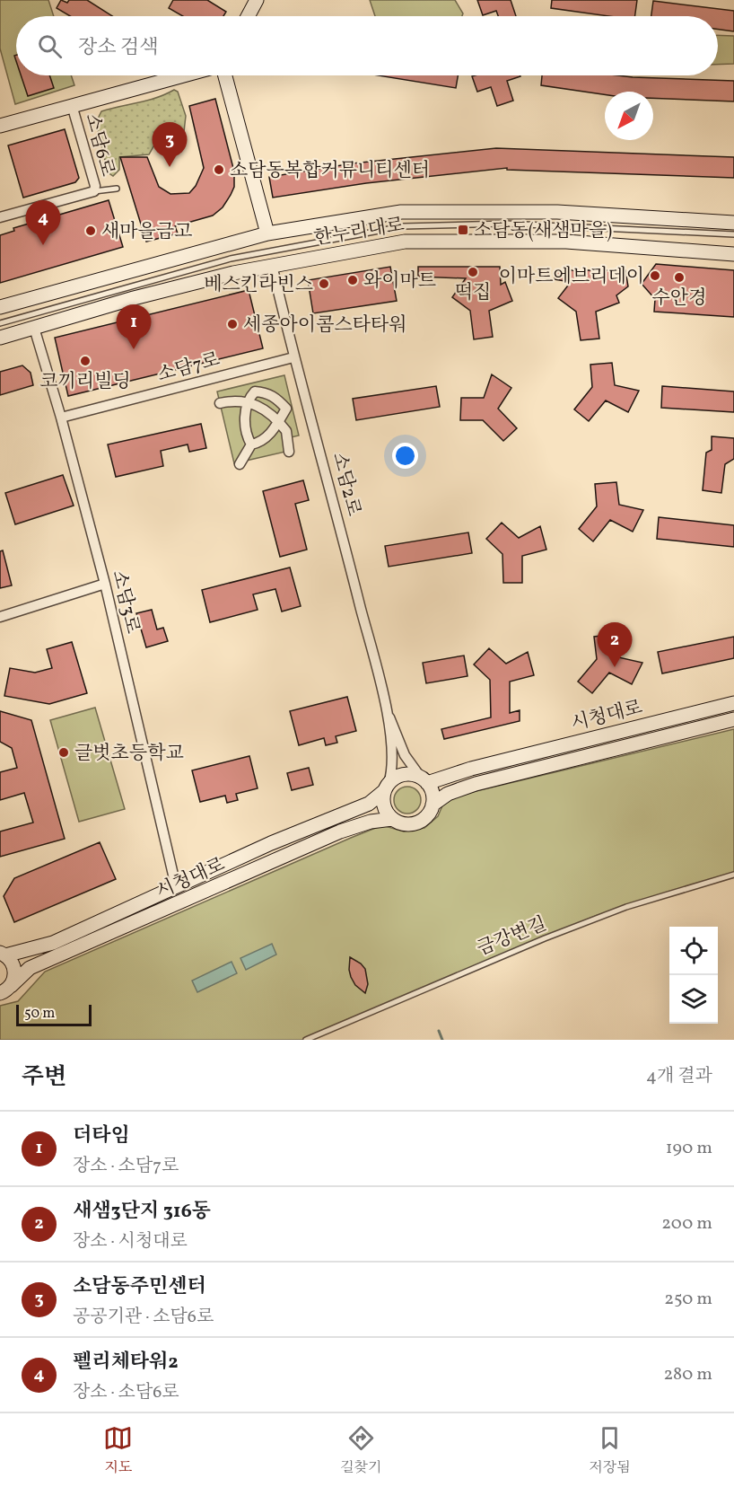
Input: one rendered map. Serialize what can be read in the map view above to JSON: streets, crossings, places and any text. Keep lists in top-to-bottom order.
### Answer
{
  "streets": {
    "street": [
      "소담6로",
      "한누리대로",
      "소담7로",
      "소담2로",
      "소담3로",
      "시청대로"
    ],
    "lane": ["금강변길"]
  },
  "crossings": [
    ["한누리대로", "소담2로"],
    ["한누리대로", "소담3로"],
    ["소담7로", "소담2로"],
    ["소담7로", "소담3로"],
    ["소담3로", "시청대로"]
  ],
  "places": {
    "other": [
      "소담동복합커뮤니티센터",
      "새마을금고",
      "떡집",
      "이마트에브리데이",
      "수안경",
      "와이마트",
      "베스킨라빈스",
      "세종아이콤스타타워",
      "코끼리빌딩",
      "글벗초등학교"
    ],
    "transit": ["소담동(새샘마을)"]
  },
  "scale_bar": "50 m",
  "north": "bottom left",
  "page": {
    "search": "장소 검색",
    "pins": [
      "3",
      "4",
      "1",
      "2"
    ],
    "scale": "50 m",
    "heading": ["주변", "4개 결과"],
    "list": [
      {
        "mark": "1",
        "name": "더타임",
        "note": "장소 · 소담7로",
        "value": "190 m"
      },
      {
        "mark": "2",
        "name": "새샘3단지 316동",
        "note": "장소 · 시청대로",
        "value": "200 m"
      },
      {
        "mark": "3",
        "name": "소담동주민센터",
        "note": "공공기관 · 소담6로",
        "value": "250 m"
      },
      {
        "mark": "4",
        "name": "펠리체타워2",
        "note": "장소 · 소담6로",
        "value": "280 m"
      }
    ],
    "nav": ["지도", "길찾기", "저장됨"]
  }
}
